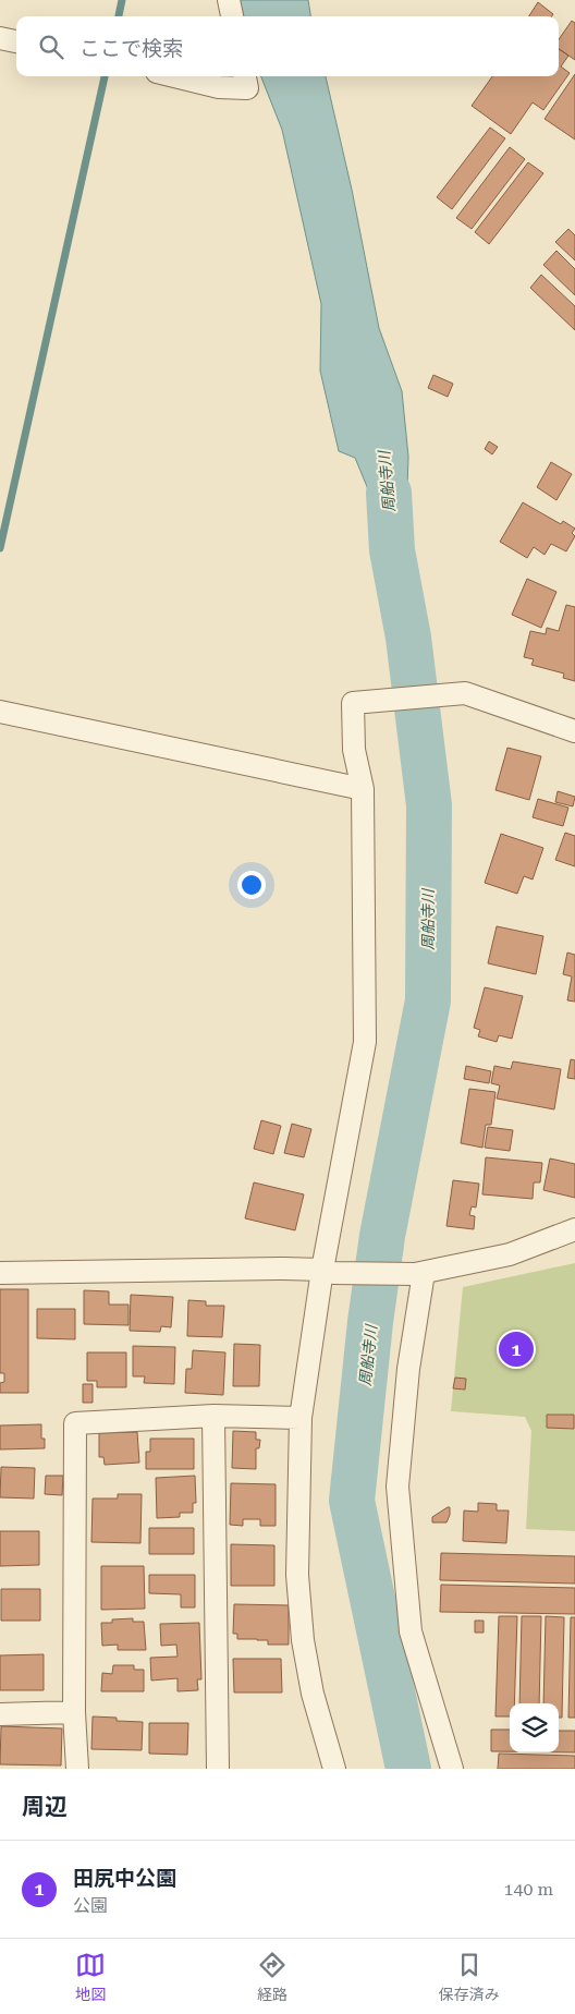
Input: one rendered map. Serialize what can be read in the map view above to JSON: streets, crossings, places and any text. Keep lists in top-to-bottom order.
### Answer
{
  "water": ["周船寺川"],
  "page": {
    "search": "ここで検索",
    "pins": "1",
    "heading": "周辺",
    "list": [
      {
        "mark": "1",
        "name": "田尻中公園",
        "note": "公園",
        "value": "140 m"
      }
    ],
    "nav": ["地図", "経路", "保存済み"]
  }
}
